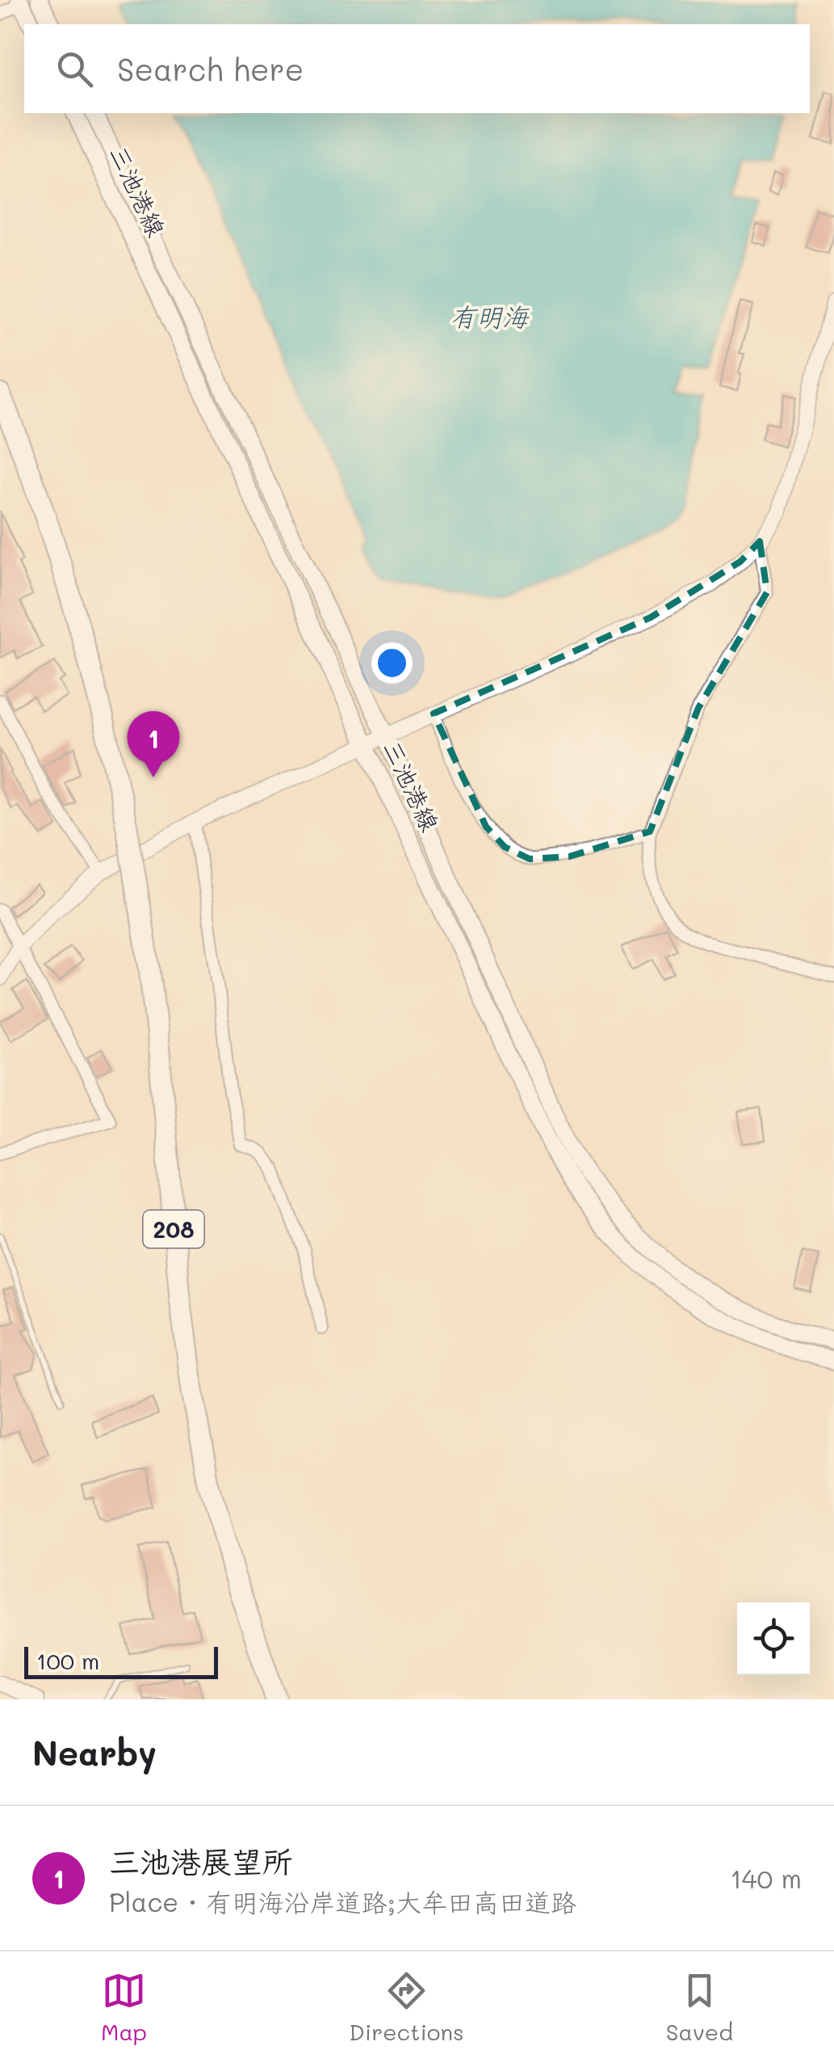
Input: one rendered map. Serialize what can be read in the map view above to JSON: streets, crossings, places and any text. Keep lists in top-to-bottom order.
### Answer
{
  "streets": {
    "highway": ["208"],
    "main road": ["三池港線"]
  },
  "water": ["有明海"],
  "scale_bar": "100 m",
  "page": {
    "search": "Search here",
    "pins": "1",
    "scale": "100 m",
    "heading": "Nearby",
    "list": [
      {
        "mark": "1",
        "name": "三池港展望所",
        "note": "Place · 有明海沿岸道路;大牟田高田道路",
        "value": "140 m"
      }
    ],
    "nav": ["Map", "Directions", "Saved"]
  }
}
